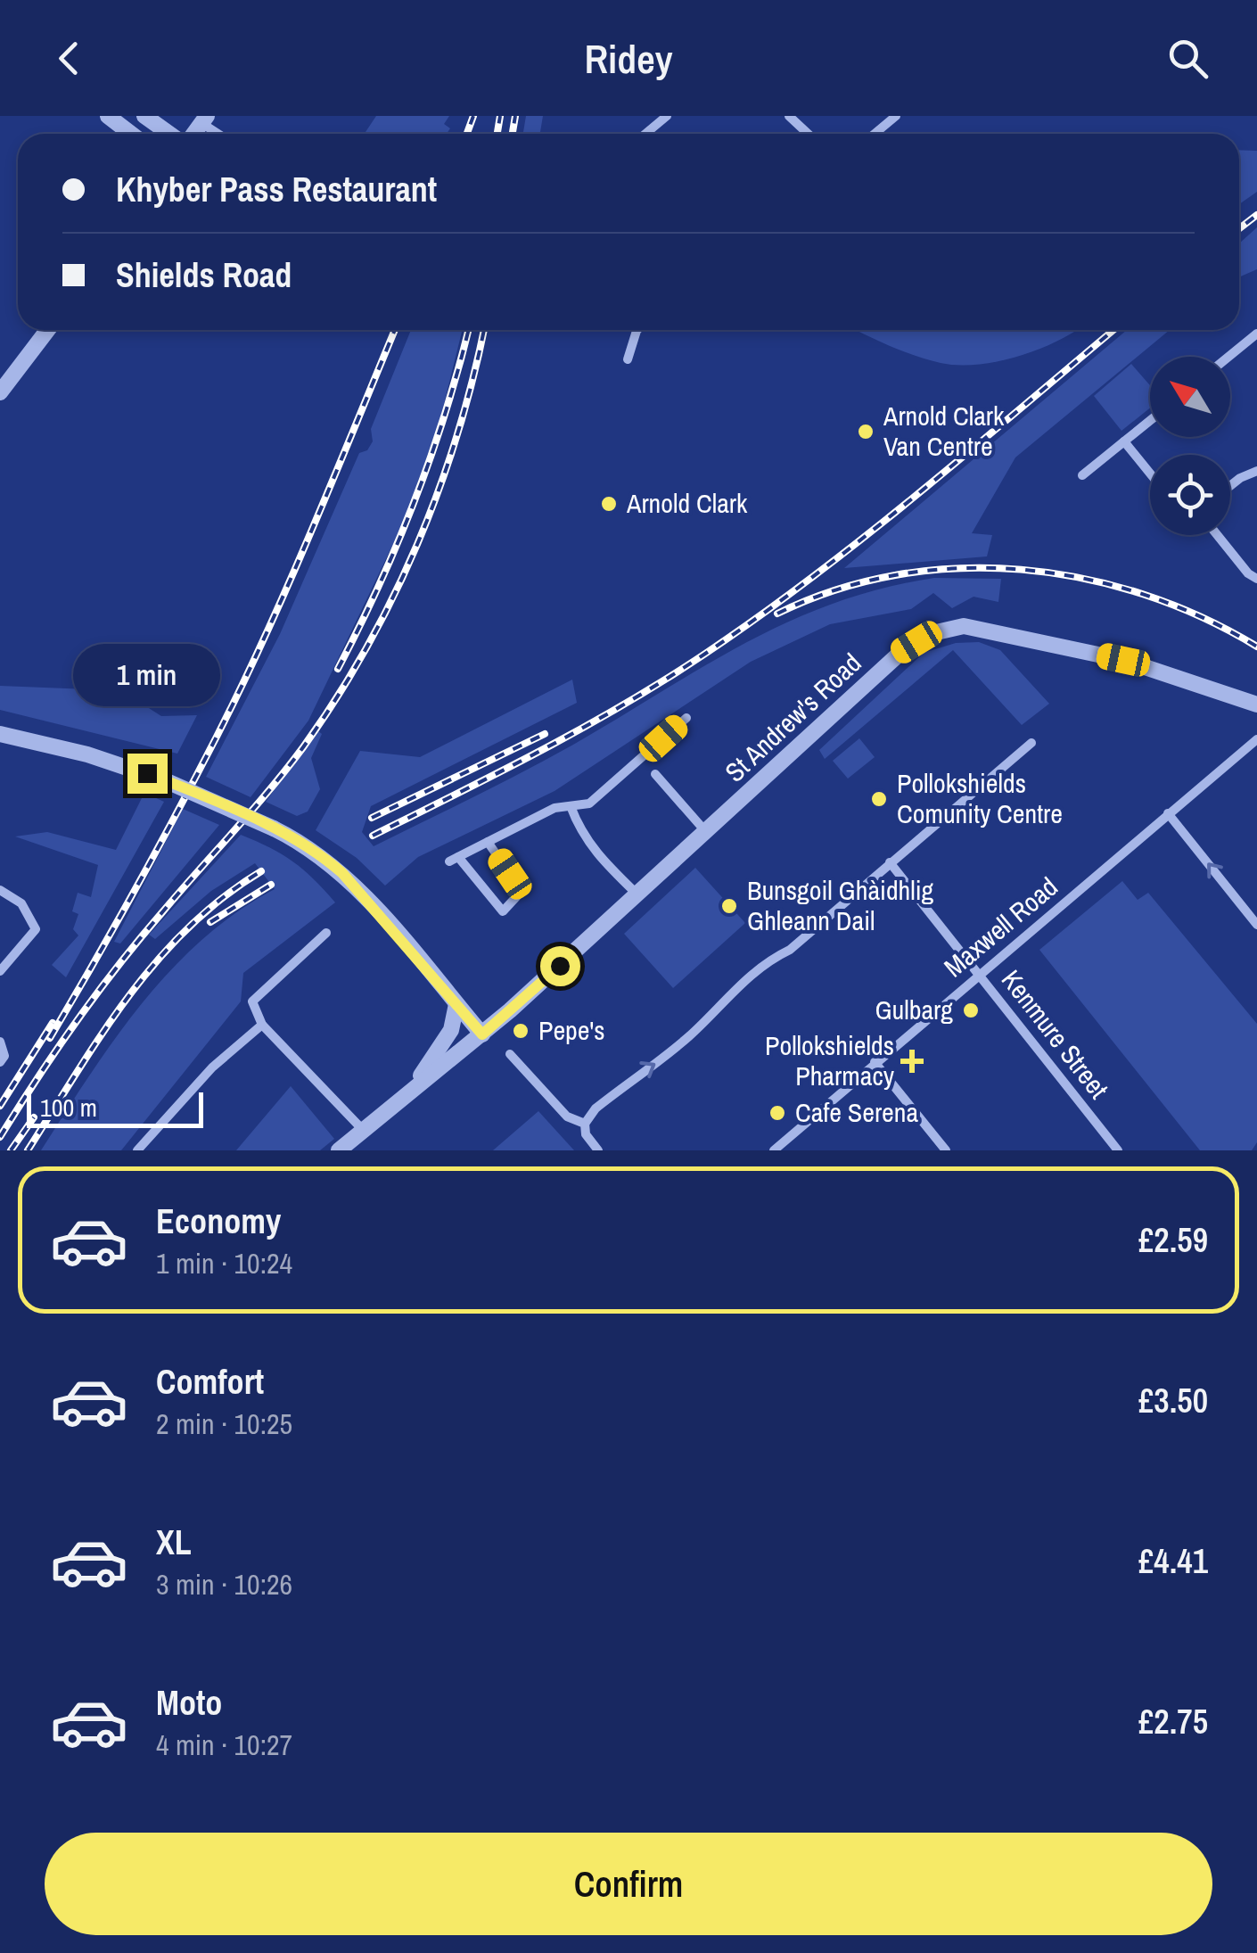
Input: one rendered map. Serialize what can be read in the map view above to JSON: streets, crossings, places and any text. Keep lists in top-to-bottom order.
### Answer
{
  "streets": {
    "street": ["St Andrew's Road", "Maxwell Road", "Kenmure Street"]
  },
  "crossings": [
    ["Maxwell Road", "Kenmure Street"]
  ],
  "places": {
    "other": [
      "Arnold Clark Van Centre",
      "Arnold Clark",
      "Pollokshields Comunity Centre",
      "Bunsgoil Ghàidhlig Ghleann Dail",
      "Gulbarg",
      "Pepe's",
      "Cafe Serena"
    ],
    "health": ["Pollokshields Pharmacy"]
  },
  "scale_bar": "100 m",
  "north": "top left",
  "page": {
    "header": "Ridey",
    "banner": ["Khyber Pass Restaurant", "Shields Road"],
    "bubble": "1 min",
    "scale": "100 m",
    "list": [
      {
        "name": "Economy",
        "note": "1 min · 10:24",
        "value": "£2.59"
      },
      {
        "name": "Comfort",
        "note": "2 min · 10:25",
        "value": "£3.50"
      },
      {
        "name": "XL",
        "note": "3 min · 10:26",
        "value": "£4.41"
      },
      {
        "name": "Moto",
        "note": "4 min · 10:27",
        "value": "£2.75"
      }
    ],
    "buttons": "Confirm"
  }
}
